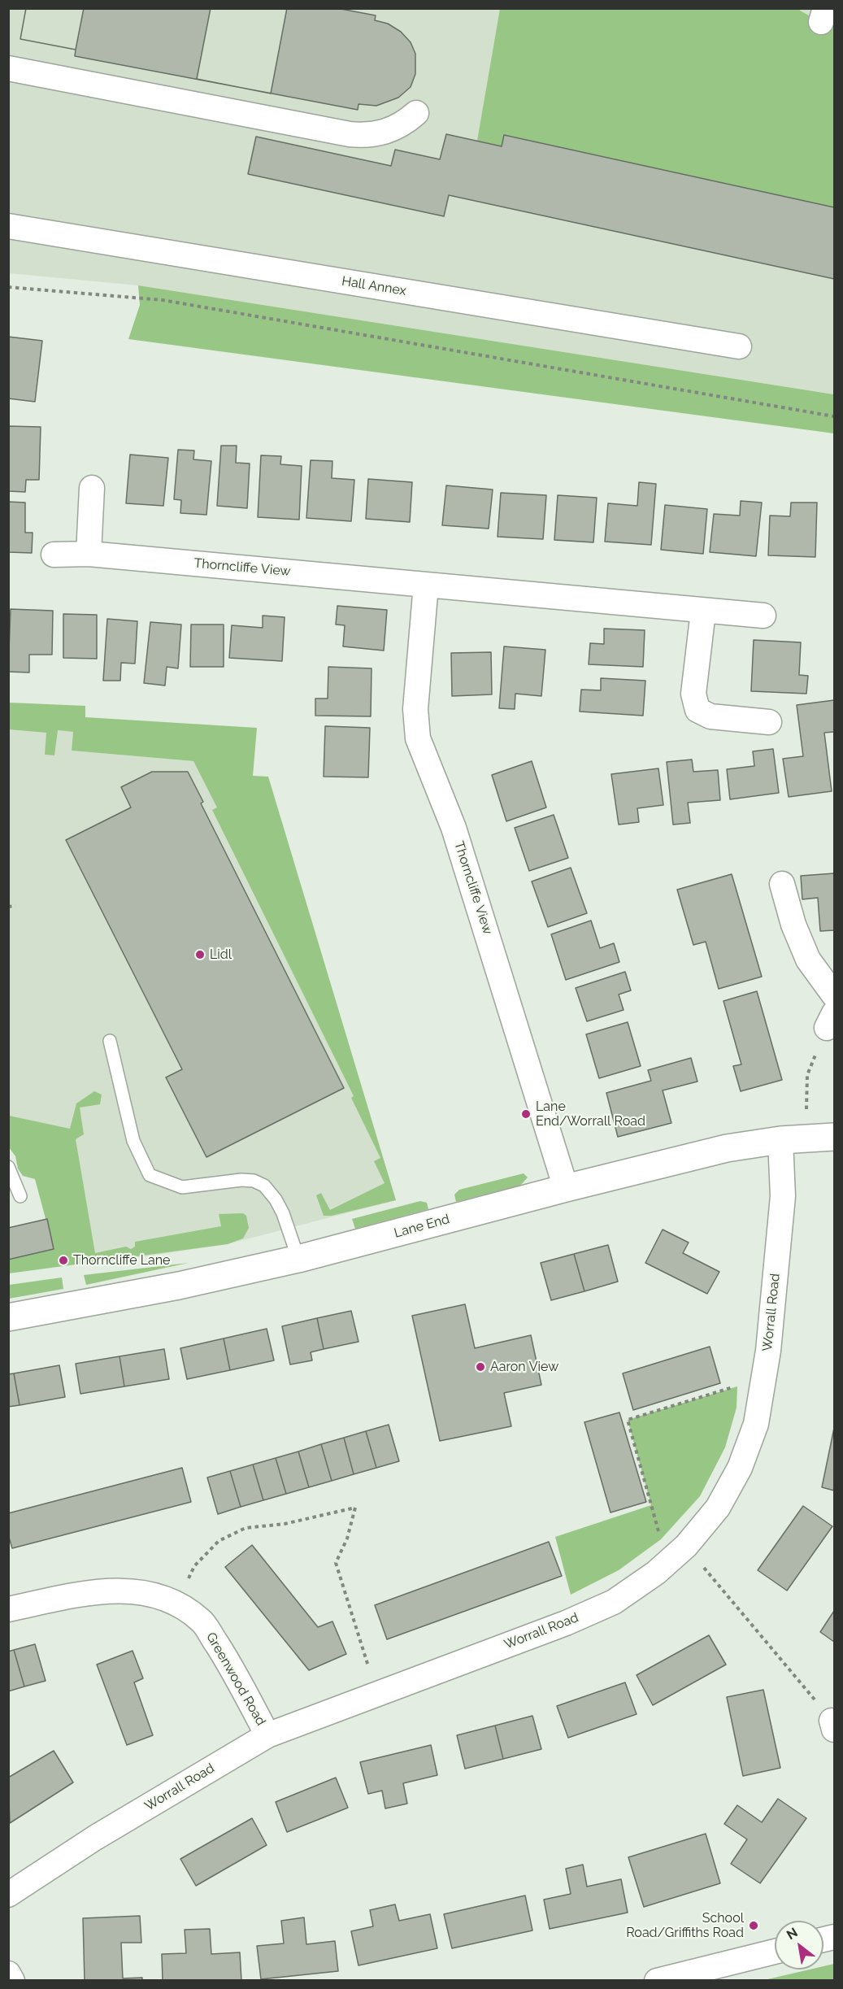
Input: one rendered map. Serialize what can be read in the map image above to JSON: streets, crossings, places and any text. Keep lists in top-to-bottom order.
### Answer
{
  "streets": {
    "street": [
      "Hall Annex",
      "Thorncliffe View",
      "Lane End",
      "Worrall Road",
      "Greenwood Road"
    ]
  },
  "crossings": [
    ["Thorncliffe View", "Lane End"],
    ["Lane End", "Worrall Road"],
    ["Worrall Road", "Greenwood Road"]
  ],
  "places": [
    "Lidl",
    "Lane End/Worrall Road",
    "Thorncliffe Lane",
    "Aaron View",
    "School Road/Griffiths Road"
  ],
  "north": "top left"
}
